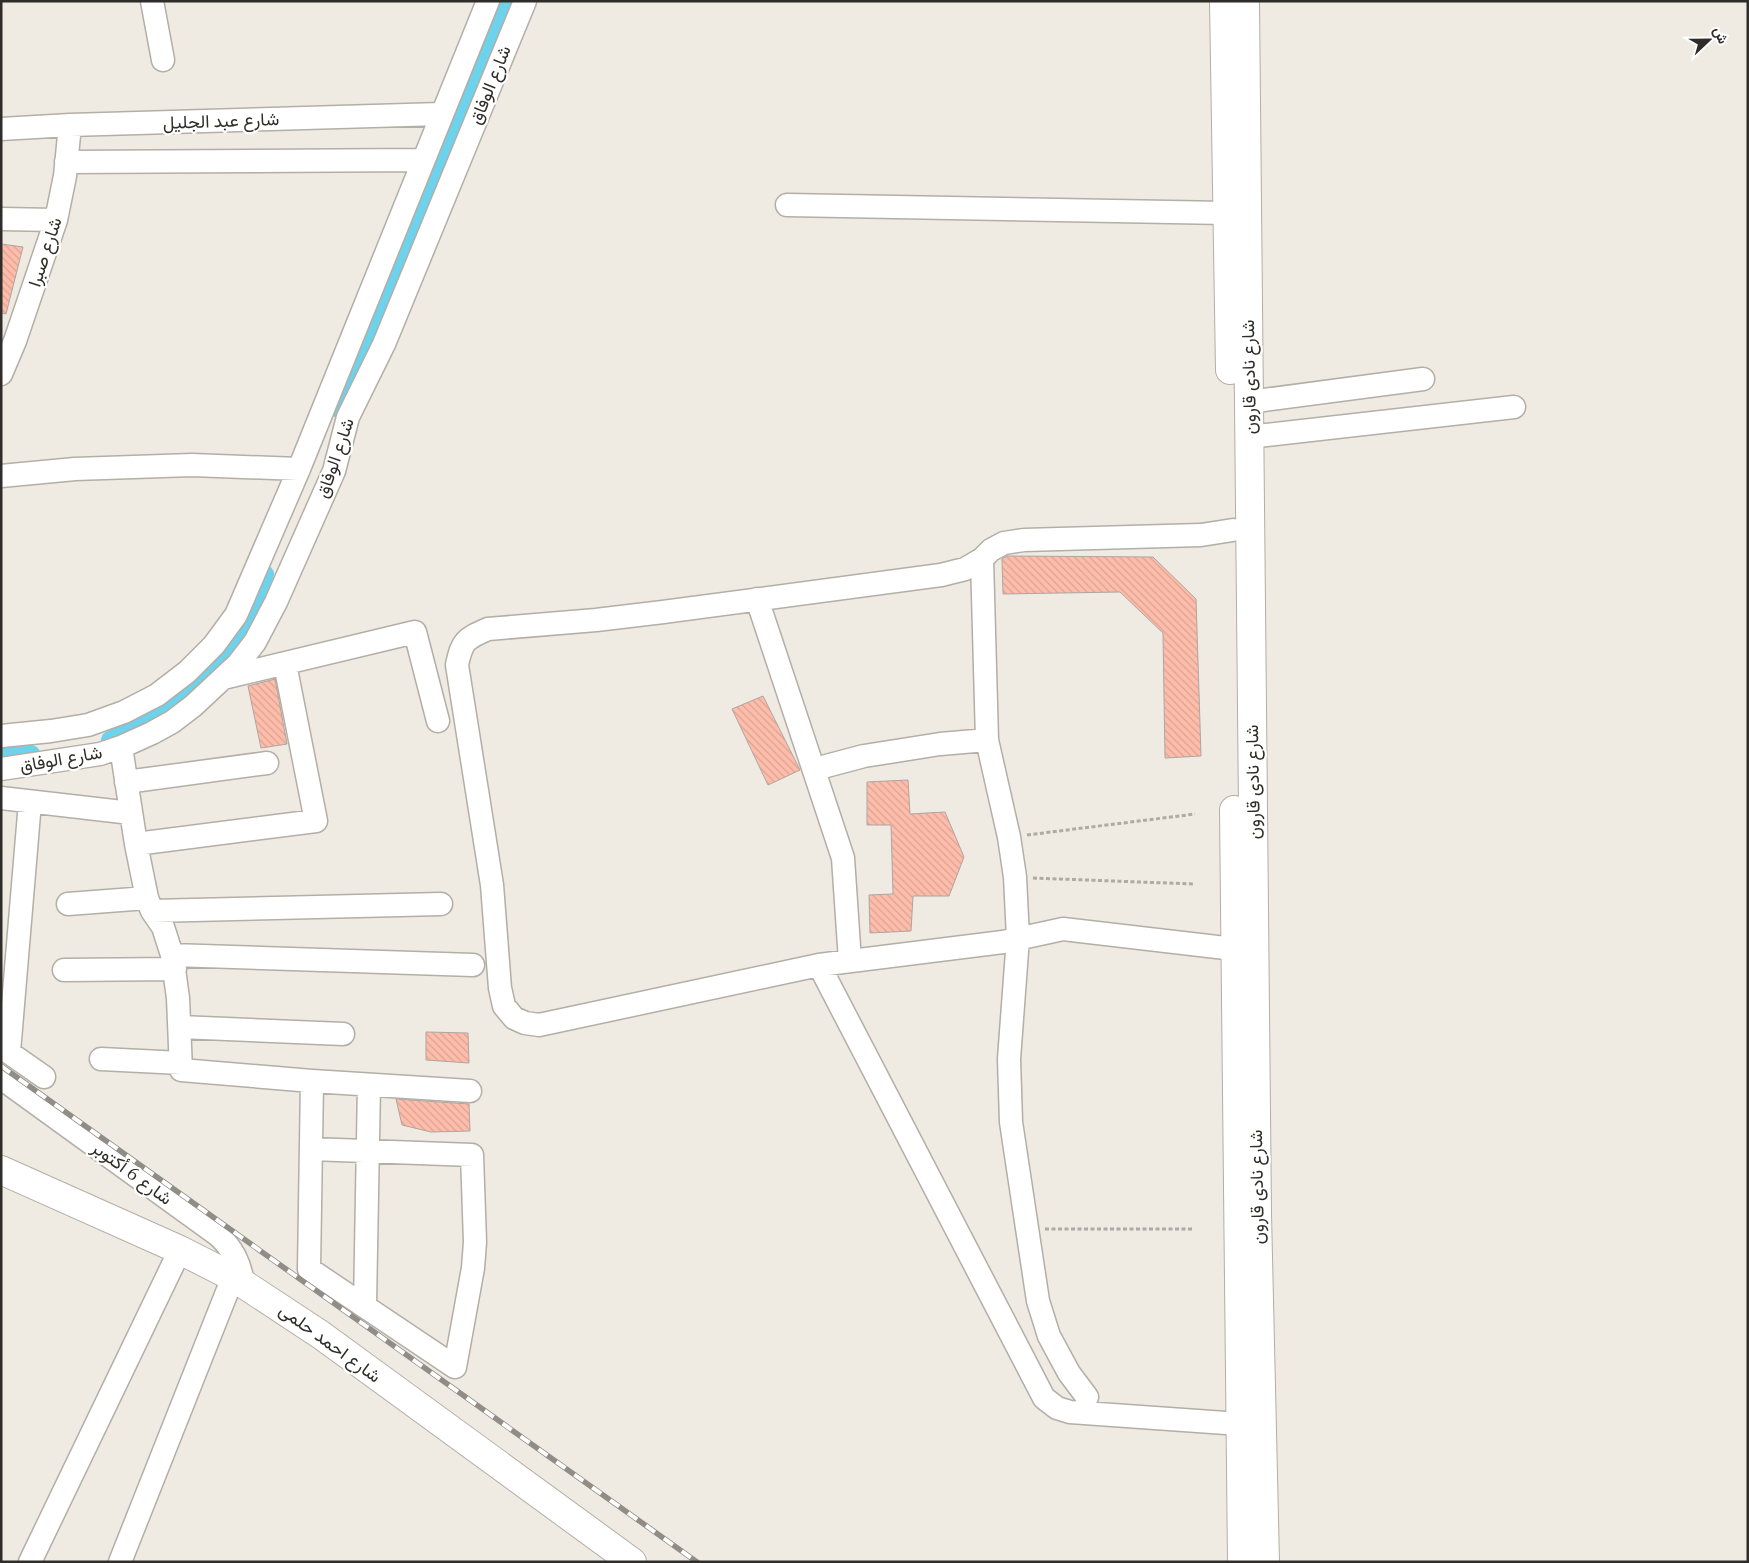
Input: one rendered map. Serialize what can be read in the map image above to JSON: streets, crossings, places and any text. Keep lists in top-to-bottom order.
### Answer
{
  "streets": {
    "main road": ["شارع نادى قارون", "شارع احمد حلمى"],
    "street": [
      "شارع الوفاق",
      "شارع عبد الجليل",
      "شارع صبرا",
      "شارع 6 أكتوبر"
    ]
  },
  "crossings": [
    ["شارع الوفاق", "شارع عبد الجليل"],
    ["شارع عبد الجليل", "شارع صبرا"],
    ["شارع 6 أكتوبر", "شارع احمد حلمى"]
  ],
  "north": "right"
}
